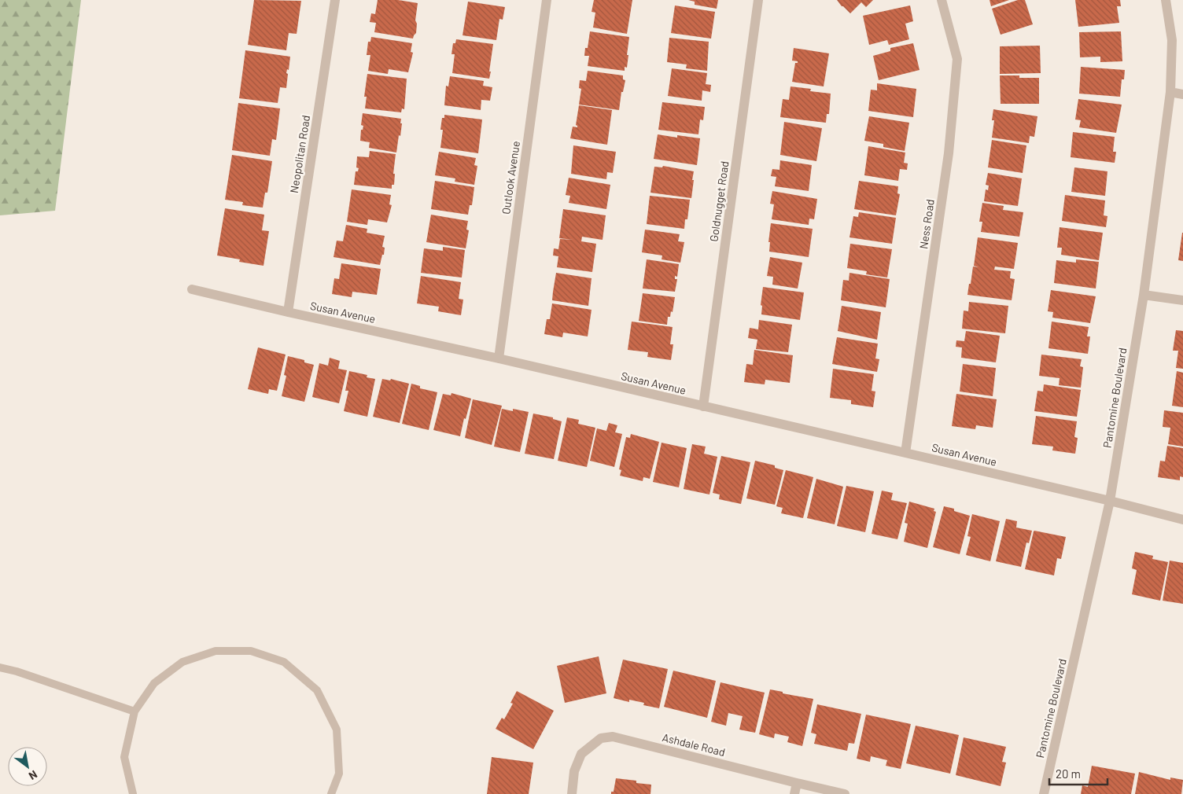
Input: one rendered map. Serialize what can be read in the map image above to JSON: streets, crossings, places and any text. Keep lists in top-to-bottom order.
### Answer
{
  "streets": {
    "street": [
      "Neopolitan Road",
      "Outlook Avenue",
      "Goldnugget Road",
      "Ness Road",
      "Susan Avenue",
      "Pantomine Boulevard",
      "Ashdale Road"
    ]
  },
  "crossings": [
    ["Neopolitan Road", "Susan Avenue"],
    ["Outlook Avenue", "Susan Avenue"],
    ["Goldnugget Road", "Susan Avenue"],
    ["Ness Road", "Susan Avenue"],
    ["Susan Avenue", "Pantomine Boulevard"]
  ],
  "scale_bar": "20 m",
  "north": "bottom right"
}
